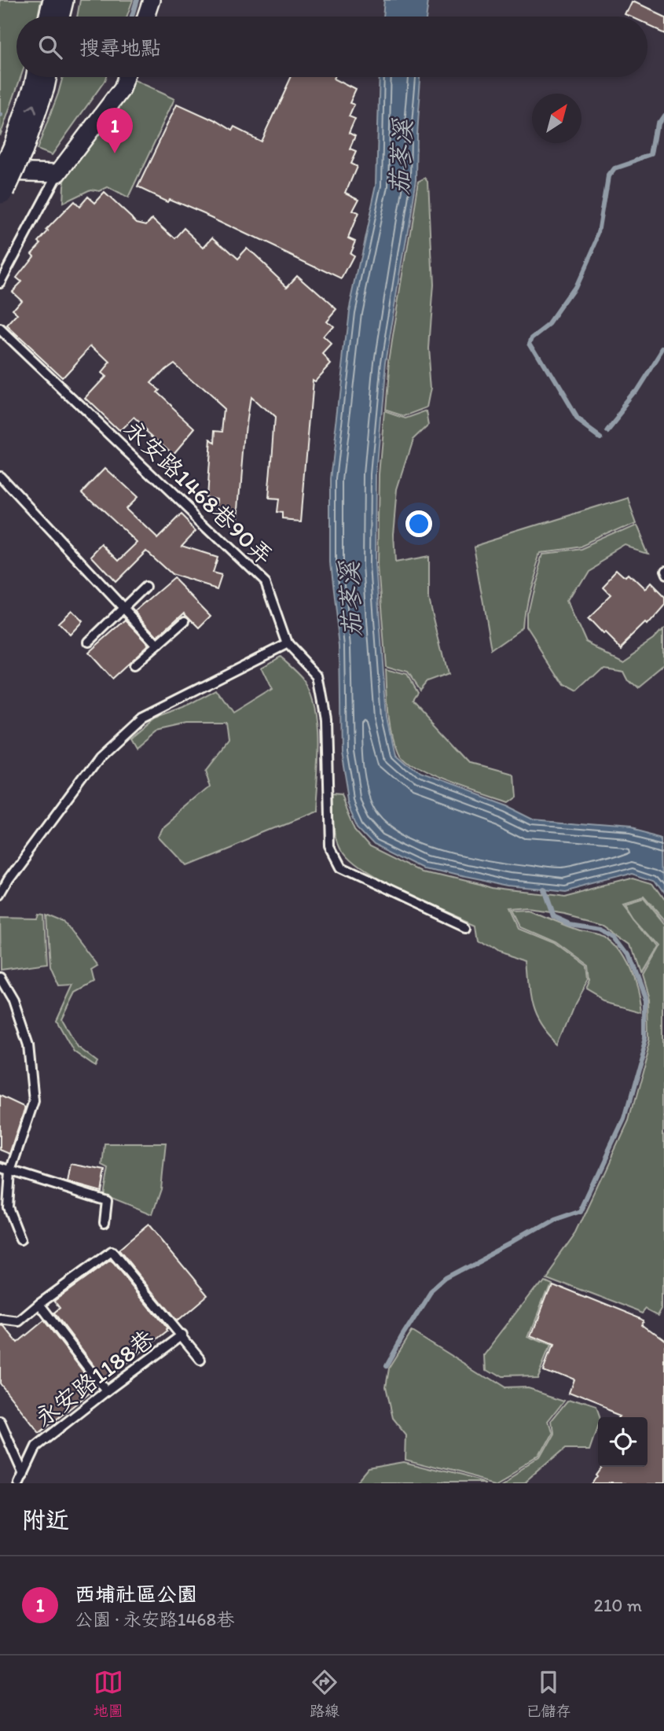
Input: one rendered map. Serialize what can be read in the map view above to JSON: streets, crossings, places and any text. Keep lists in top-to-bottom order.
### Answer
{
  "streets": {
    "lane": ["永安路1468巷90弄", "永安路1188巷"]
  },
  "water": ["茄苳溪"],
  "north": "top right",
  "page": {
    "search": "搜尋地點",
    "pins": "1",
    "heading": "附近",
    "list": [
      {
        "mark": "1",
        "name": "西埔社區公園",
        "note": "公園 · 永安路1468巷",
        "value": "210 m"
      }
    ],
    "nav": ["地圖", "路線", "已儲存"]
  }
}
